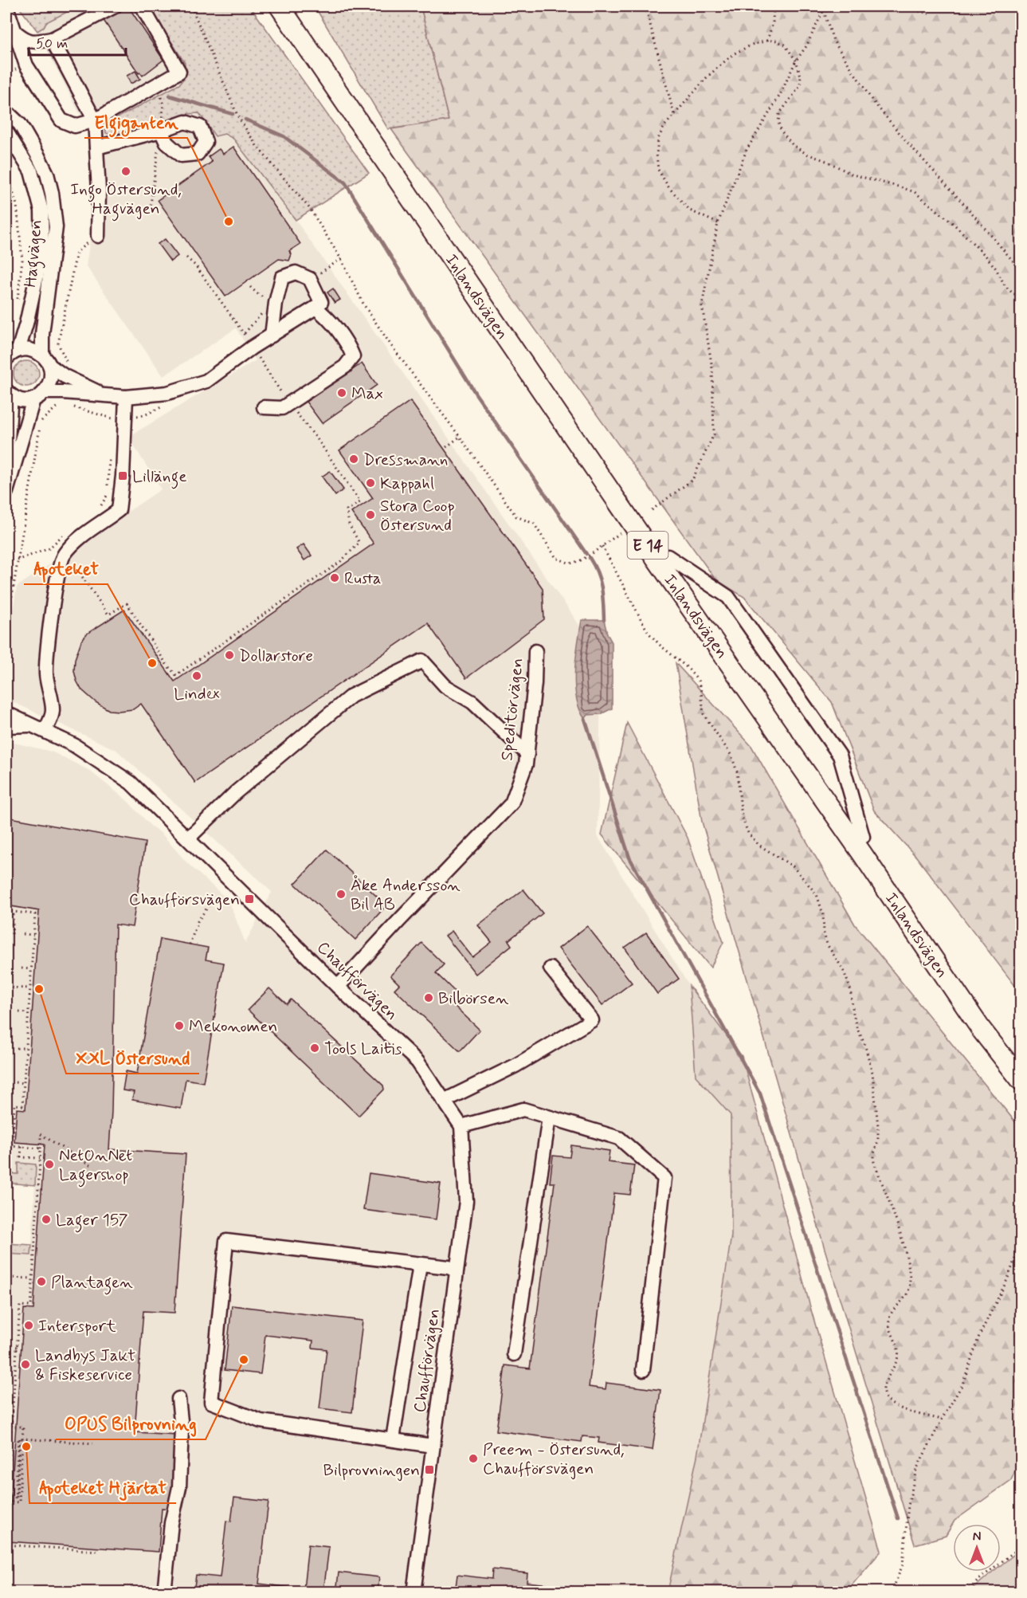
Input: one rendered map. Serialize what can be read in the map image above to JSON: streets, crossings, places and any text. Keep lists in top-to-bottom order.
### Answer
{
  "streets": {
    "highway": ["Inlandsvägen", "E 14"],
    "street": ["Hagvägen", "Speditörvägen", "Chaufförvägen"]
  },
  "crossings": [
    ["Speditörvägen", "Chaufförvägen"]
  ],
  "places": {
    "other": [
      "Ingo Östersund, Hagvägen",
      "Elgiganten",
      "Max",
      "Dressmann",
      "Kappahl",
      "Stora Coop Östersund",
      "Rusta",
      "Dollarstore",
      "Apoteket",
      "Lindex",
      "Åke Andersson Bil AB",
      "XXL Östersund",
      "Bilbörsen",
      "Mekonomen",
      "Tools Laitis",
      "NetOnNet Lagershop",
      "Lager 157",
      "Plantagen",
      "Intersport",
      "OPUS Bilprovning",
      "Landbys Jakt & Fiskeservice",
      "Apoteket Hjärtat",
      "Preem - Östersund, Chaufförsvägen"
    ],
    "transit": ["Lillänge", "Chaufförsvägen", "Bilprovningen"]
  },
  "scale_bar": "50 m",
  "north": "top"
}
